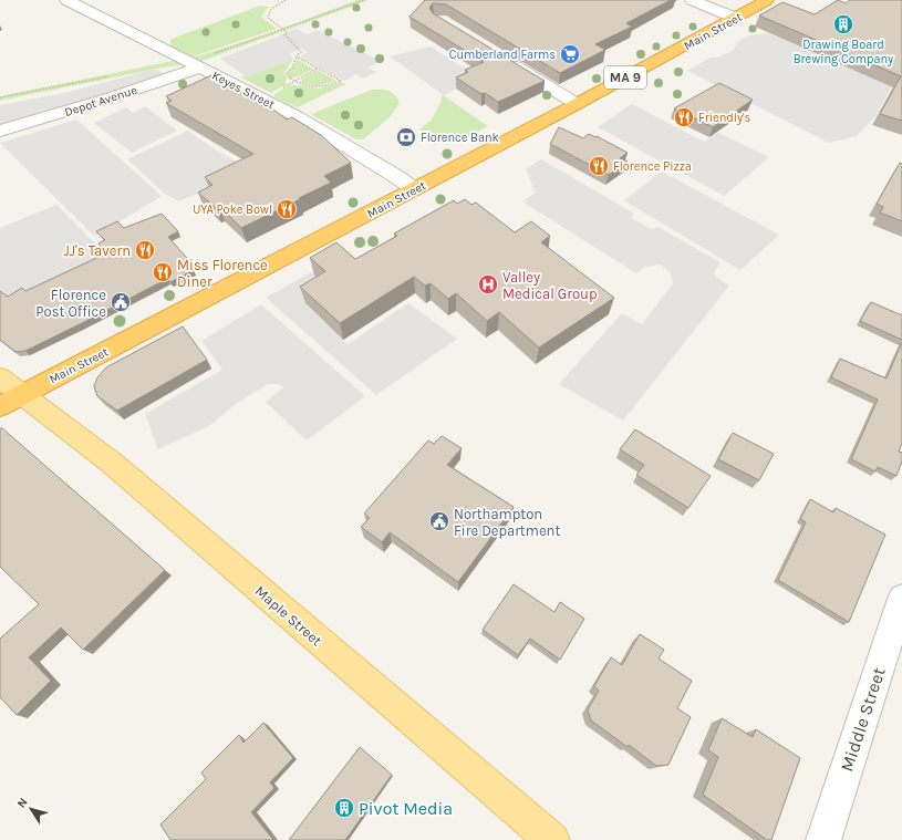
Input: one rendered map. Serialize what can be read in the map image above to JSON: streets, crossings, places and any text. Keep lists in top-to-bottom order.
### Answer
{
  "streets": {
    "highway": ["Main Street", "MA 9"],
    "main road": ["Maple Street"],
    "street": ["Keyes Street", "Depot Avenue", "Middle Street"]
  },
  "crossings": [
    ["Main Street", "Keyes Street"],
    ["Main Street", "Maple Street"],
    ["Keyes Street", "Depot Avenue"]
  ],
  "places": {
    "building": ["Drawing Board Brewing Company", "Pivot Media"],
    "supermarket": ["Cumberland Farms"],
    "restaurant": [
      "Friendly's",
      "Florence Pizza",
      "UYA Poke Bowl",
      "JJ's Tavern",
      "Miss Florence Diner"
    ],
    "bank": ["Florence Bank"],
    "hospital": ["Valley Medical Group"],
    "public building": ["Florence Post Office", "Northampton Fire Department"]
  },
  "north": "top left"
}
